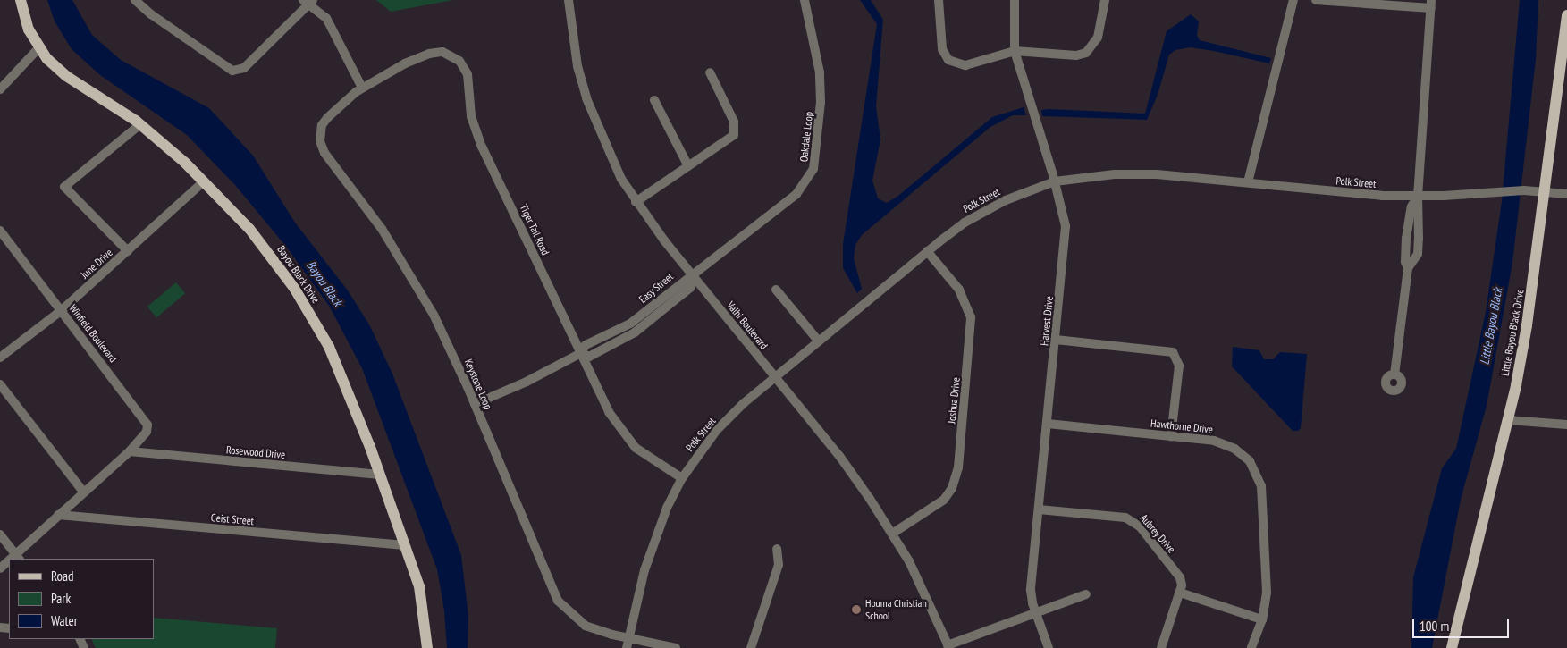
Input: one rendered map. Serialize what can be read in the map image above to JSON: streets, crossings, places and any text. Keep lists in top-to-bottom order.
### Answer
{
  "streets": {
    "main road": ["Bayou Black Drive", "Little Bayou Black Drive"],
    "street": [
      "Oakdale Loop",
      "Polk Street",
      "Tiger Tail Road",
      "June Drive",
      "Easy Street",
      "Harvest Drive",
      "Valhi Boulevard",
      "Winfield Boulevard",
      "Keystone Loop",
      "Joshua Drive",
      "Hawthorne Drive",
      "Rosewood Drive",
      "Geist Street",
      "Aubrey Drive"
    ]
  },
  "crossings": [
    ["Oakdale Loop", "Easy Street"],
    ["Oakdale Loop", "Valhi Boulevard"],
    ["Polk Street", "Tiger Tail Road"],
    ["Polk Street", "Harvest Drive"],
    ["Polk Street", "Valhi Boulevard"],
    ["Polk Street", "Little Bayou Black Drive"],
    ["Polk Street", "Keystone Loop"],
    ["Polk Street", "Joshua Drive"],
    ["Tiger Tail Road", "Easy Street"],
    ["Tiger Tail Road", "Keystone Loop"],
    ["June Drive", "Bayou Black Drive"],
    ["June Drive", "Winfield Boulevard"],
    ["Bayou Black Drive", "Rosewood Drive"],
    ["Bayou Black Drive", "Geist Street"],
    ["Easy Street", "Valhi Boulevard"],
    ["Easy Street", "Keystone Loop"],
    ["Harvest Drive", "Hawthorne Drive"],
    ["Harvest Drive", "Aubrey Drive"],
    ["Valhi Boulevard", "Joshua Drive"],
    ["Winfield Boulevard", "Rosewood Drive"]
  ],
  "water": ["Bayou Black", "Little Bayou Black"],
  "places": ["Houma Christian School"],
  "legend": ["Road", "Park", "Water"],
  "scale_bar": "100 m"
}
